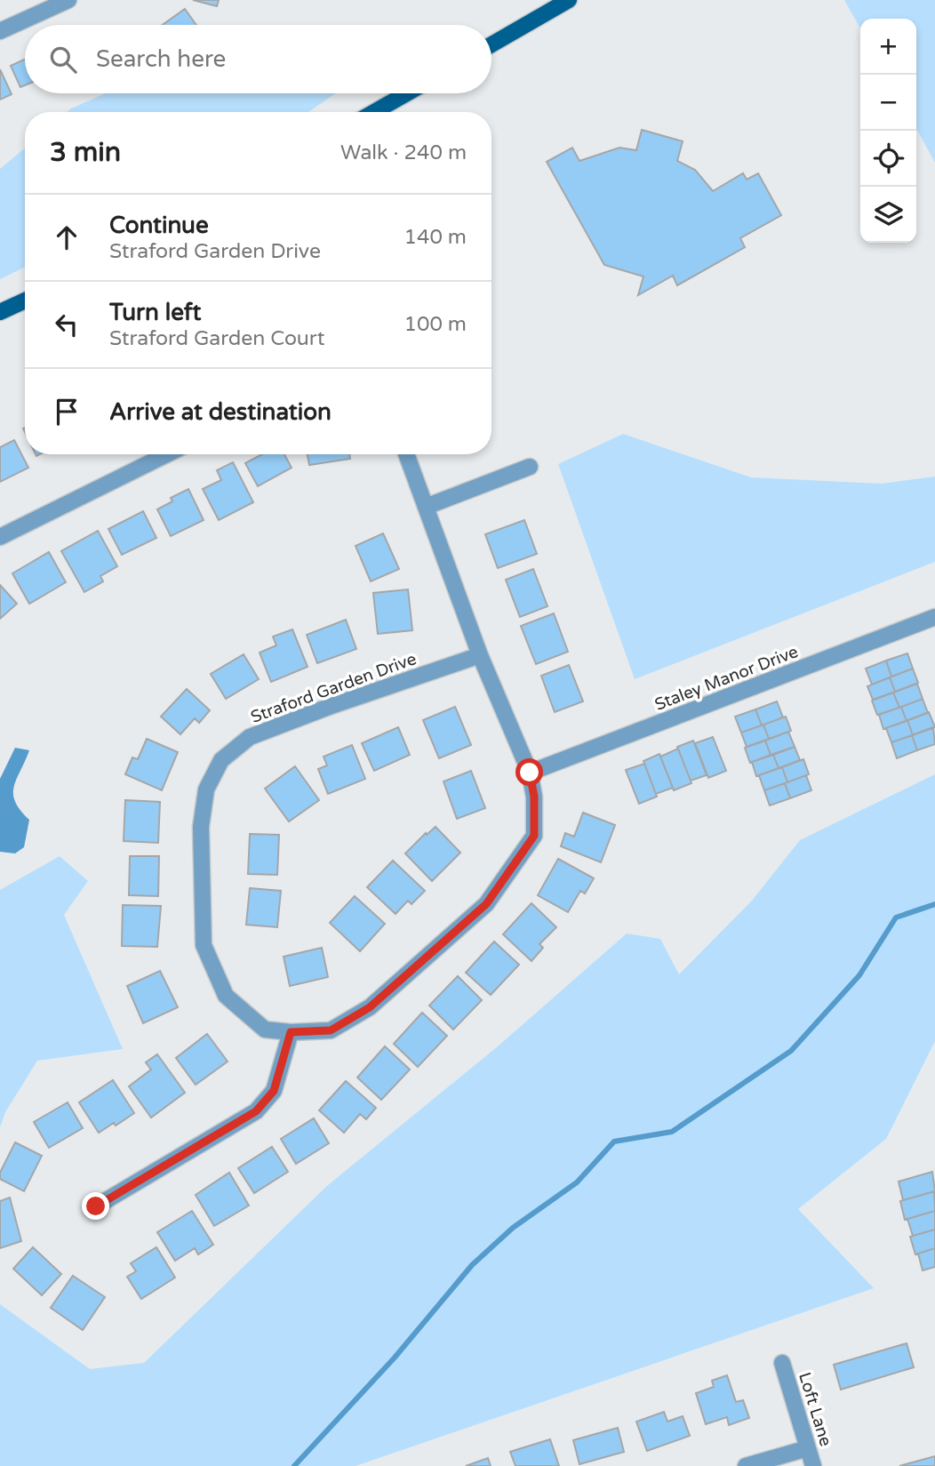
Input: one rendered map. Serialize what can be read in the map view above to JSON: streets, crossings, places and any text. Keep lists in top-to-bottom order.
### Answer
{
  "streets": {
    "street": ["Staley Manor Drive", "Straford Garden Drive", "Loft Lane"]
  },
  "crossings": [
    ["Staley Manor Drive", "Straford Garden Drive"]
  ],
  "page": {
    "map_buttons": ["+", "−"],
    "search": "Search here",
    "heading": ["3 min", "Walk · 240 m"],
    "list": [
      ["Continue", "Straford Garden Drive", "140 m"],
      ["Turn left", "Straford Garden Court", "100 m"],
      "Arrive at destination"
    ]
  }
}
